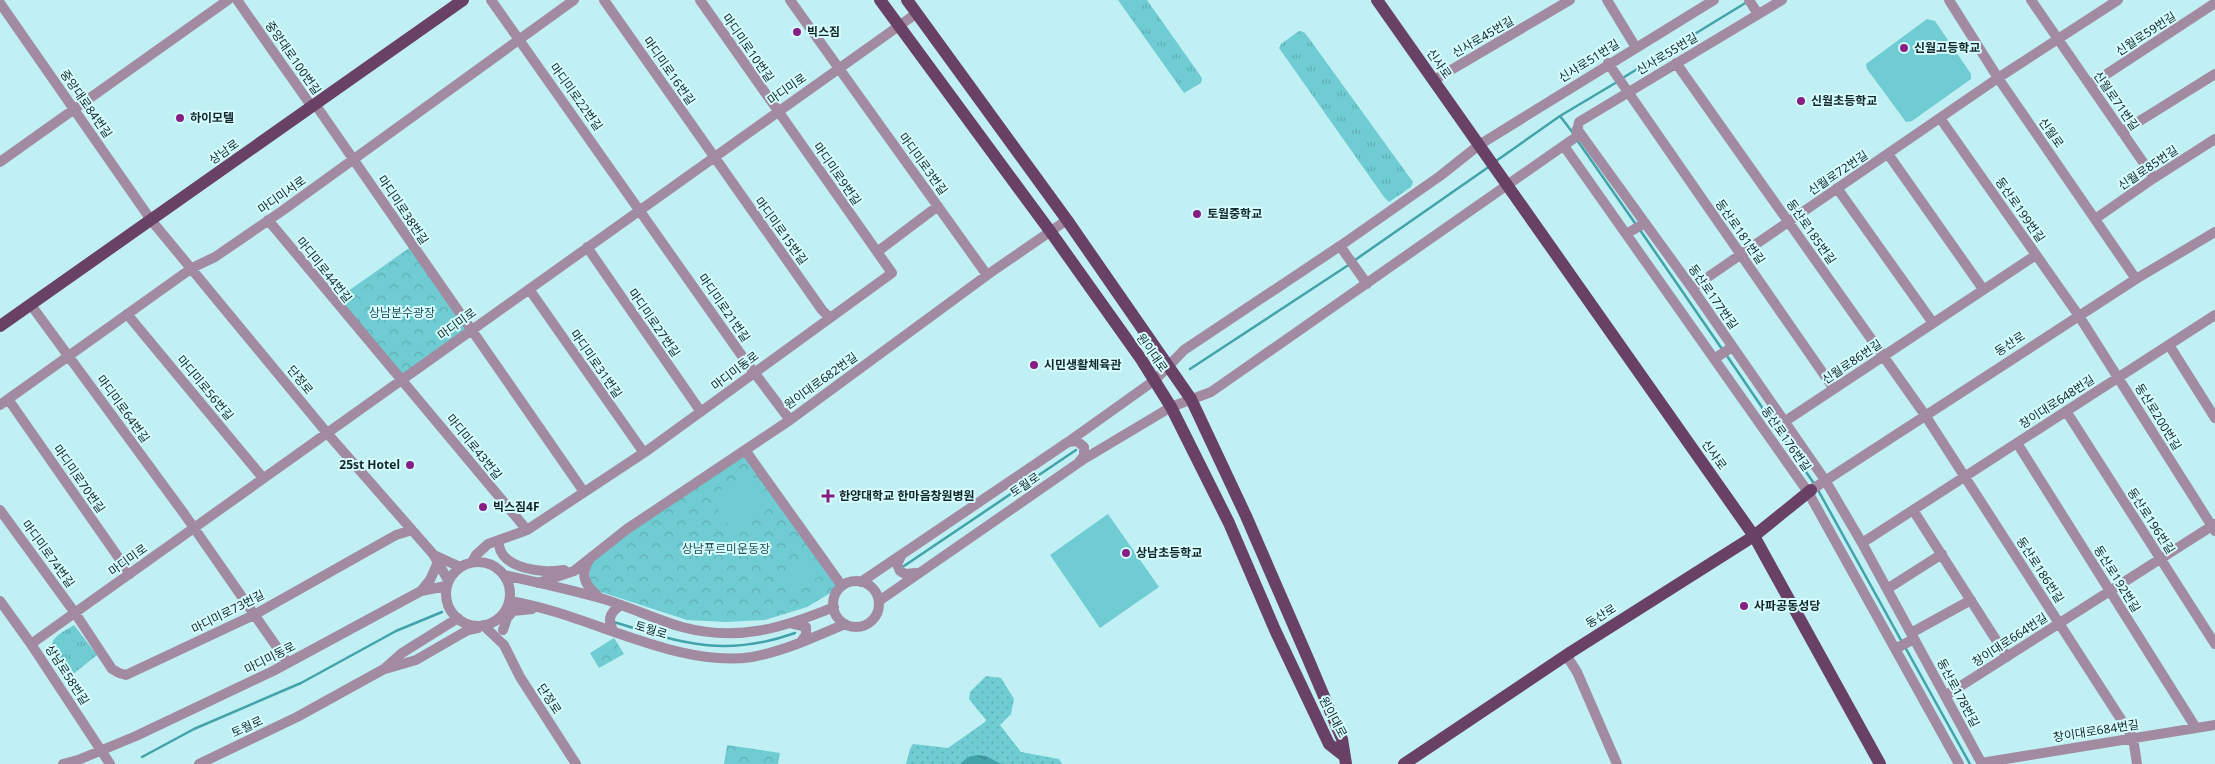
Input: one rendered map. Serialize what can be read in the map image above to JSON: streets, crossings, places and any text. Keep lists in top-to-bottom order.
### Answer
{
  "streets": {
    "main road": [
      "신사로",
      "상남로",
      "동산로",
      "원이대로"
    ],
    "street": [
      "신월로59번길",
      "신사로45번길",
      "마디미로10번길",
      "신사로55번길",
      "중앙대로100번길",
      "신사로51번길",
      "마디미로16번길",
      "마디미로",
      "마디미로22번길",
      "신월로71번길",
      "중앙대로84번길",
      "신월로",
      "마디미로3번길",
      "신월로85번길",
      "신월로72번길",
      "마디미로9번길",
      "마디미서로",
      "마디미로38번길",
      "동산로199번길",
      "마디미로15번길",
      "동산로181번길",
      "동산로185번길",
      "마디미로44번길",
      "동산로177번길",
      "마디미로21번길",
      "마디미로27번길",
      "신월로86번길",
      "마디미로31번길",
      "마디미동로",
      "단정로",
      "원이대로682번길",
      "마디미로56번길",
      "창이대로648번길",
      "마디미로64번길",
      "동산로200번길",
      "동산로176번길",
      "마디미로43번길",
      "마디미로70번길",
      "토월로",
      "동산로196번길",
      "마디미로74번길",
      "동산로186번길",
      "동산로192번길",
      "마디미로73번길",
      "창이대로664번길",
      "상남로58번길",
      "동산로178번길",
      "창이대로684번길"
    ]
  },
  "crossings": [
    ["신월로59번길", "신월로71번길"],
    ["신사로45번길", "신사로"],
    ["마디미로10번길", "마디미로"],
    ["마디미로10번길", "마디미로9번길"],
    ["신사로55번길", "동산로181번길"],
    ["신사로55번길", "동산로185번길"],
    ["신사로55번길", "동산로177번길"],
    ["신사로55번길", "동산로176번길"],
    ["중앙대로100번길", "상남로"],
    ["중앙대로100번길", "마디미로38번길"],
    ["신사로51번길", "신사로"],
    ["신사로51번길", "동산로181번길"],
    ["신사로51번길", "토월로"],
    ["신사로", "동산로"],
    ["신사로", "토월로"],
    ["마디미로16번길", "마디미로"],
    ["마디미로16번길", "마디미로15번길"],
    ["마디미로", "마디미로22번길"],
    ["마디미로", "마디미로3번길"],
    ["마디미로", "마디미로9번길"],
    ["마디미로", "마디미로38번길"],
    ["마디미로", "마디미로15번길"],
    ["마디미로", "마디미로44번길"],
    ["마디미로", "마디미로21번길"],
    ["마디미로", "마디미로27번길"],
    ["마디미로", "원이대로"],
    ["마디미로", "마디미로31번길"],
    ["마디미로", "단정로"],
    ["마디미로", "마디미로56번길"],
    ["마디미로", "마디미로64번길"],
    ["마디미로", "마디미로43번길"],
    ["마디미로", "마디미로70번길"],
    ["마디미로", "마디미로74번길"],
    ["마디미로", "마디미로73번길"],
    ["마디미로", "상남로58번길"],
    ["마디미로22번길", "마디미서로"],
    ["마디미로22번길", "마디미로21번길"],
    ["신월로71번길", "신월로85번길"],
    ["중앙대로84번길", "상남로"],
    ["중앙대로84번길", "단정로"],
    ["신월로", "신월로85번길"],
    ["신월로", "신월로72번길"],
    ["신월로", "동산로"],
    ["상남로", "마디미로38번길"],
    ["상남로", "단정로"],
    ["상남로", "마디미로64번길"],
    ["마디미로3번길", "원이대로682번길"],
    ["신월로72번길", "동산로199번길"],
    ["신월로72번길", "동산로181번길"],
    ["신월로72번길", "동산로185번길"],
    ["신월로72번길", "동산로177번길"],
    ["마디미로9번길", "마디미동로"],
    ["마디미서로", "마디미로38번길"],
    ["마디미서로", "마디미로44번길"],
    ["마디미서로", "단정로"],
    ["마디미서로", "마디미로56번길"],
    ["마디미서로", "마디미로64번길"],
    ["마디미서로", "마디미로70번길"],
    ["동산로199번길", "동산로"],
    ["동산로199번길", "신월로86번길"],
    ["동산로199번길", "동산로200번길"],
    ["마디미로15번길", "마디미동로"],
    ["동산로181번길", "신월로86번길"],
    ["동산로185번길", "동산로"],
    ["동산로185번길", "신월로86번길"],
    ["동산로185번길", "동산로186번길"],
    ["마디미로44번길", "마디미로43번길"],
    ["동산로177번길", "동산로"],
    ["동산로177번길", "신월로86번길"],
    ["동산로177번길", "동산로178번길"],
    ["마디미로21번길", "마디미동로"],
    ["마디미로21번길", "원이대로682번길"],
    ["마디미로27번길", "마디미동로"],
    ["동산로", "동산로200번길"],
    ["동산로", "동산로176번길"],
    ["동산로", "동산로186번길"],
    ["동산로", "동산로178번길"],
    ["원이대로", "원이대로682번길"],
    ["원이대로", "토월로"],
    ["마디미로31번길", "마디미동로"],
    ["마디미동로", "단정로"],
    ["마디미동로", "마디미로64번길"],
    ["마디미동로", "마디미로43번길"],
    ["마디미동로", "토월로"],
    ["마디미동로", "상남로58번길"],
    ["단정로", "토월로"],
    ["단정로", "마디미로73번길"],
    ["창이대로648번길", "동산로200번길"],
    ["창이대로648번길", "동산로196번길"],
    ["창이대로648번길", "동산로186번길"],
    ["창이대로648번길", "동산로192번길"],
    ["창이대로648번길", "동산로178번길"],
    ["마디미로64번길", "마디미로73번길"],
    ["동산로200번길", "창이대로664번길"],
    ["동산로196번길", "창이대로664번길"],
    ["마디미로74번길", "마디미로73번길"],
    ["동산로186번길", "창이대로664번길"],
    ["동산로186번길", "창이대로684번길"],
    ["동산로192번길", "창이대로664번길"],
    ["동산로192번길", "창이대로684번길"],
    ["창이대로664번길", "동산로178번길"],
    ["동산로178번길", "창이대로684번길"]
  ],
  "parks": ["상남분수광장", "상남푸르미운동장"],
  "places": {
    "other": [
      "빅스짐",
      "신월고등학교",
      "신월초등학교",
      "하이모텔",
      "토월중학교",
      "시민생활체육관",
      "25st Hotel",
      "빅스짐4F",
      "상남초등학교",
      "사파공동성당"
    ],
    "health": ["한양대학교 한마음창원병원"]
  }
}
